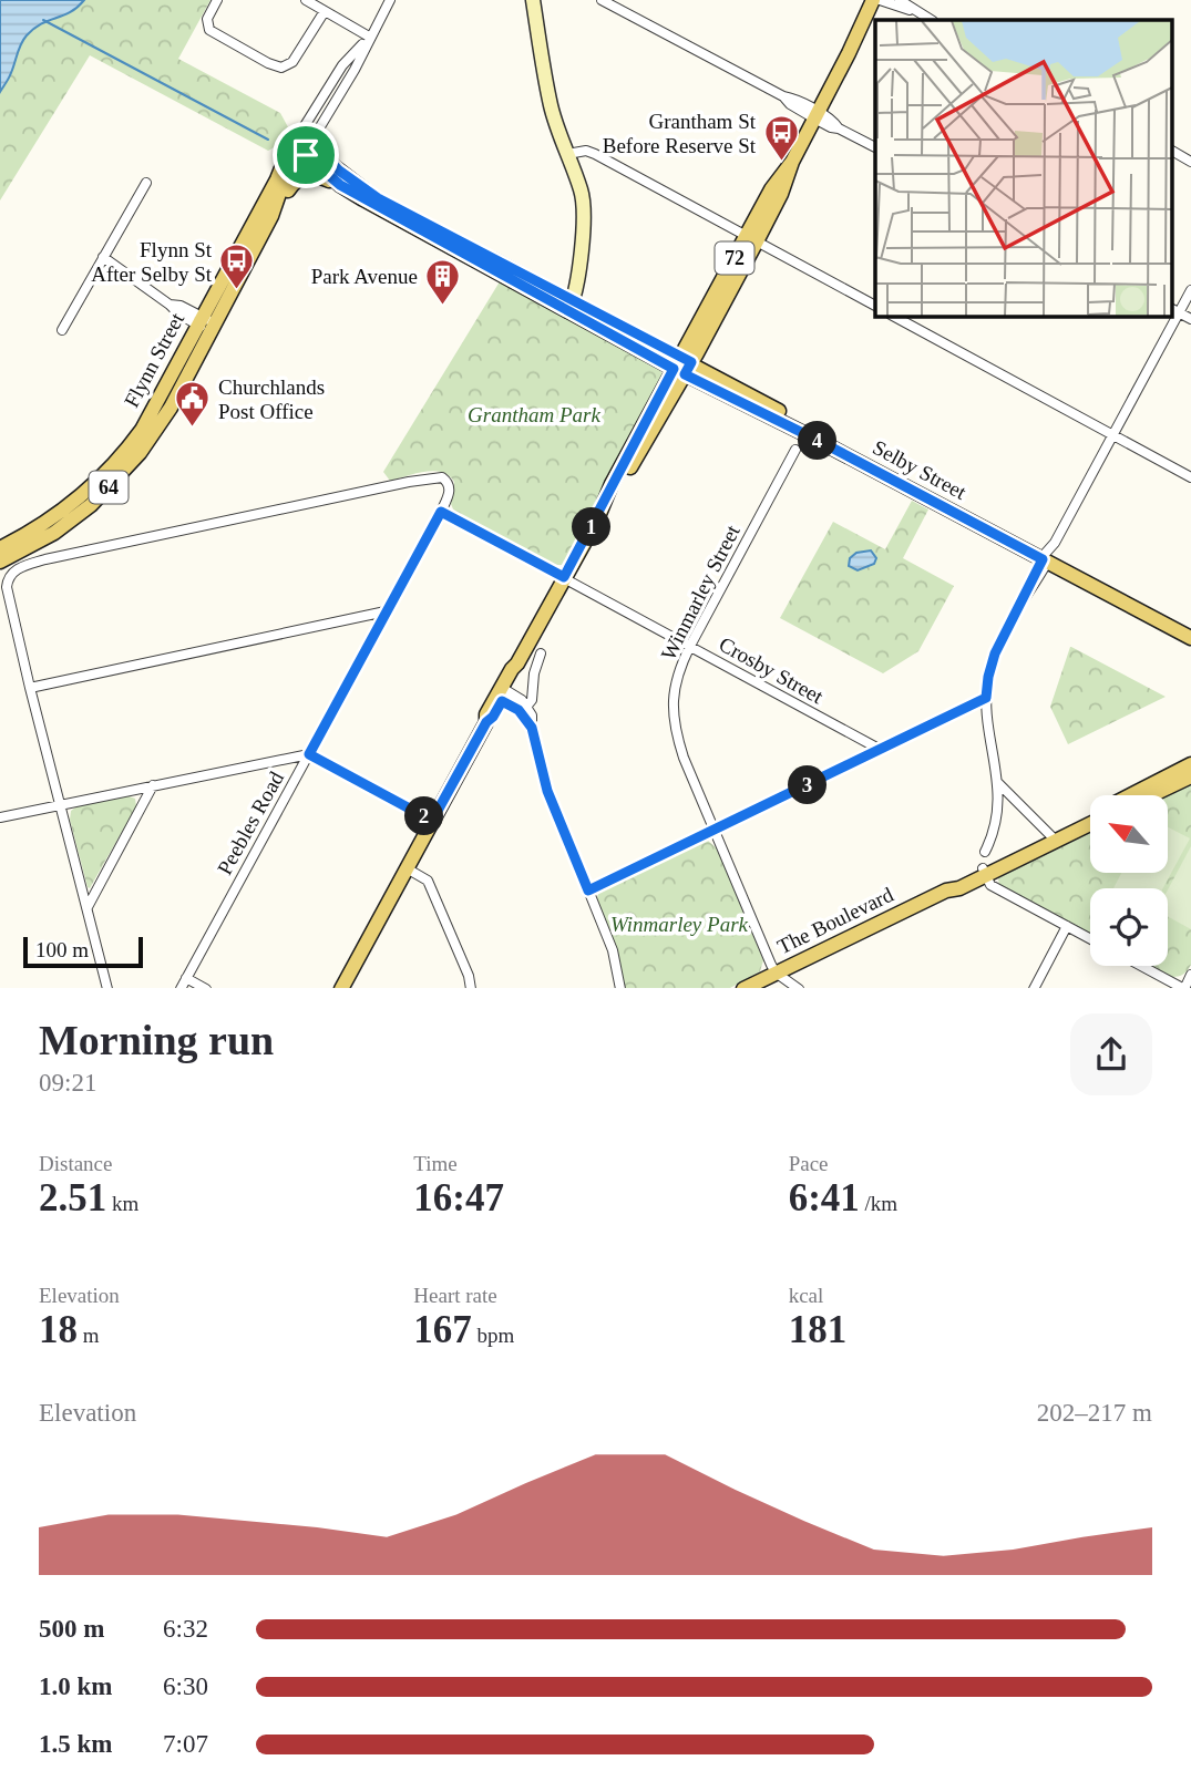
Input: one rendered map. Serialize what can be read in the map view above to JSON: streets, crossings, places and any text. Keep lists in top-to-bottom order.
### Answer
{
  "streets": {
    "main road": [
      "72",
      "Flynn Street",
      "Selby Street",
      "64",
      "The Boulevard"
    ],
    "street": ["Winmarley Street", "Crosby Street", "Peebles Road"]
  },
  "crossings": [
    ["72", "Selby Street"],
    ["72", "Crosby Street"],
    ["Flynn Street", "Selby Street"],
    ["Flynn Street", "64"],
    ["Selby Street", "64"],
    ["Winmarley Street", "Crosby Street"],
    ["Winmarley Street", "The Boulevard"],
    ["Crosby Street", "Peebles Road"]
  ],
  "parks": ["Grantham Park", "Winmarley Park"],
  "places": {
    "bus stop": ["Grantham St Before Reserve St", "Flynn St After Selby St"],
    "building": ["Park Avenue"],
    "public building": ["Churchlands Post Office"]
  },
  "scale_bar": "100 m",
  "north": "top left",
  "page": {
    "pins": [
      "4",
      "1",
      "3",
      "2"
    ],
    "scale": "100 m",
    "heading": ["Morning run", "09:21"],
    "stats": [
      ["Distance", "2.51 km"],
      ["Time", "16:47"],
      ["Pace", "6:41 /km"],
      ["Elevation", "18 m"],
      ["Heart rate", "167 bpm"],
      ["kcal", "181"]
    ],
    "chart": ["Elevation", "202–217 m"],
    "list": [
      {
        "name": "500 m",
        "note": "6:32"
      },
      {
        "name": "1.0 km",
        "note": "6:30"
      },
      {
        "name": "1.5 km",
        "note": "7:07"
      }
    ]
  }
}
